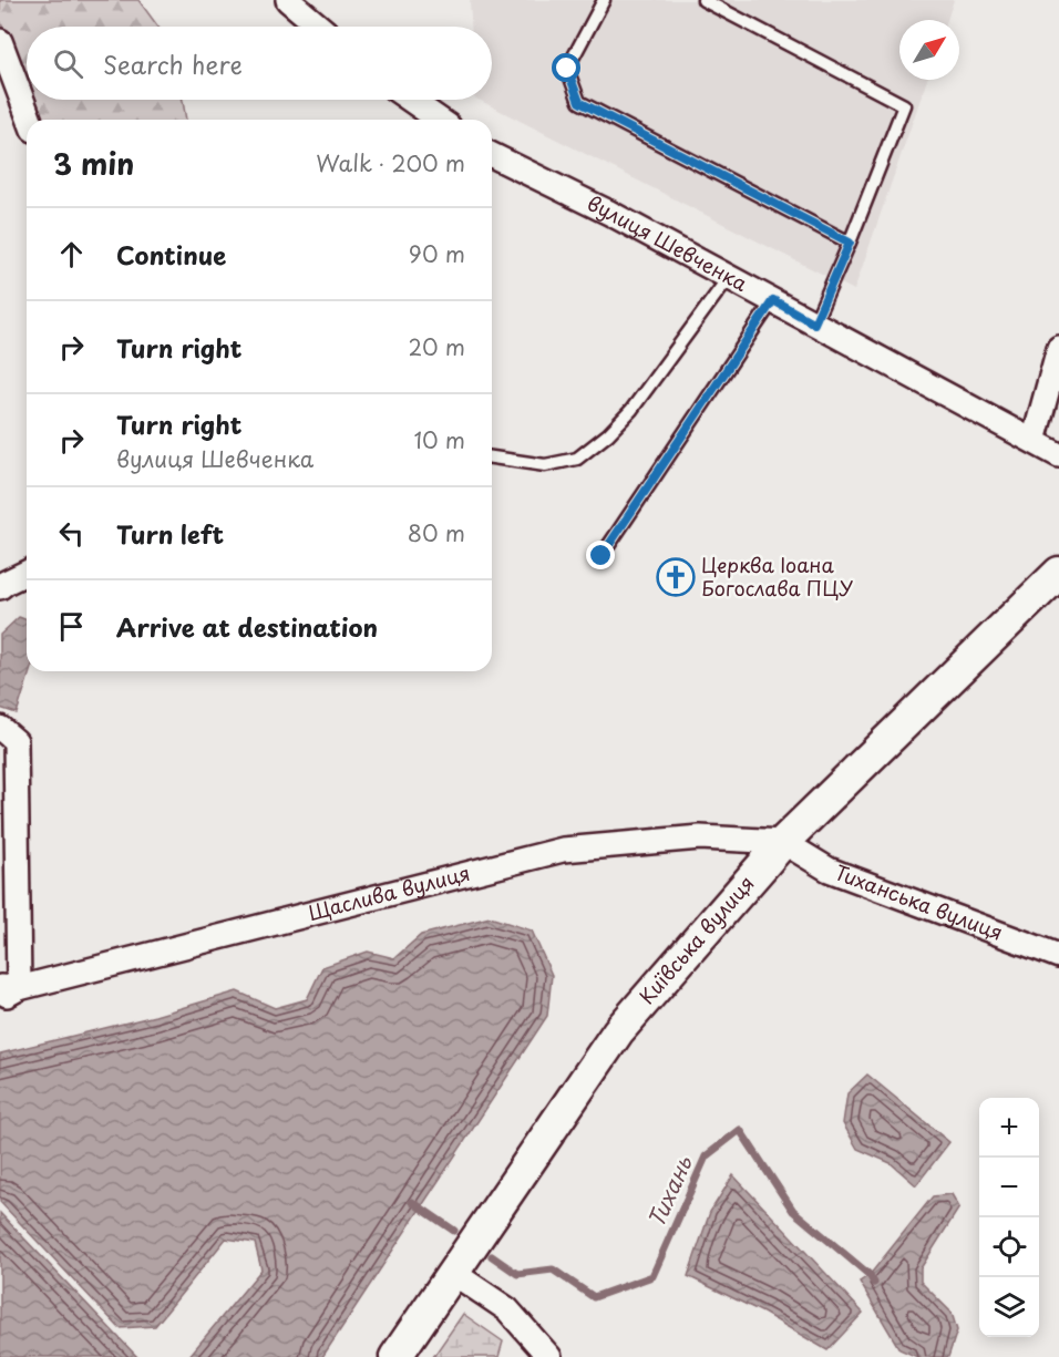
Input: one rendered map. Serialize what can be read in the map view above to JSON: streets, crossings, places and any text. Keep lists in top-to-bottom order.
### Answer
{
  "streets": {
    "main road": ["Київська вулиця"],
    "street": ["вулиця Шевченка", "Щаслива вулиця", "Тиханська вулиця"]
  },
  "crossings": [
    ["Щаслива вулиця", "Тиханська вулиця"],
    ["Щаслива вулиця", "Київська вулиця"],
    ["Тиханська вулиця", "Київська вулиця"]
  ],
  "water": ["Тихань"],
  "places": {
    "church": ["Церква Іоана Богослава ПЦУ"]
  },
  "north": "top right",
  "page": {
    "search": "Search here",
    "heading": ["3 min", "Walk · 200 m"],
    "list": [
      ["Continue", "90 m"],
      ["Turn right", "20 m"],
      ["Turn right", "вулиця Шевченка", "10 m"],
      ["Turn left", "80 m"],
      "Arrive at destination"
    ],
    "map_buttons": ["+", "−"]
  }
}
